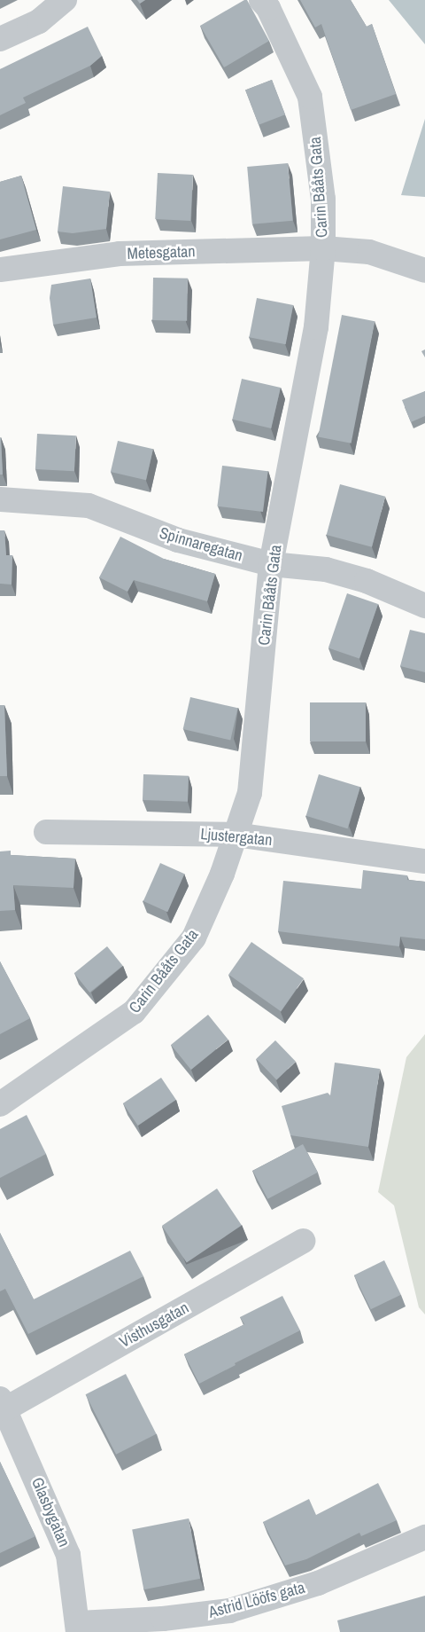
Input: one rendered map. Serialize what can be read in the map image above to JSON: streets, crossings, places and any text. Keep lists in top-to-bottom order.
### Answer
{
  "streets": {
    "street": [
      "Carin Bååts Gata",
      "Metesgatan",
      "Spinnaregatan",
      "Ljustergatan",
      "Visthusgatan",
      "Glasbygatan",
      "Astrid Lööfs gata"
    ]
  },
  "crossings": [
    ["Carin Bååts Gata", "Metesgatan"],
    ["Carin Bååts Gata", "Spinnaregatan"],
    ["Carin Bååts Gata", "Ljustergatan"],
    ["Visthusgatan", "Glasbygatan"],
    ["Glasbygatan", "Astrid Lööfs gata"]
  ]
}
